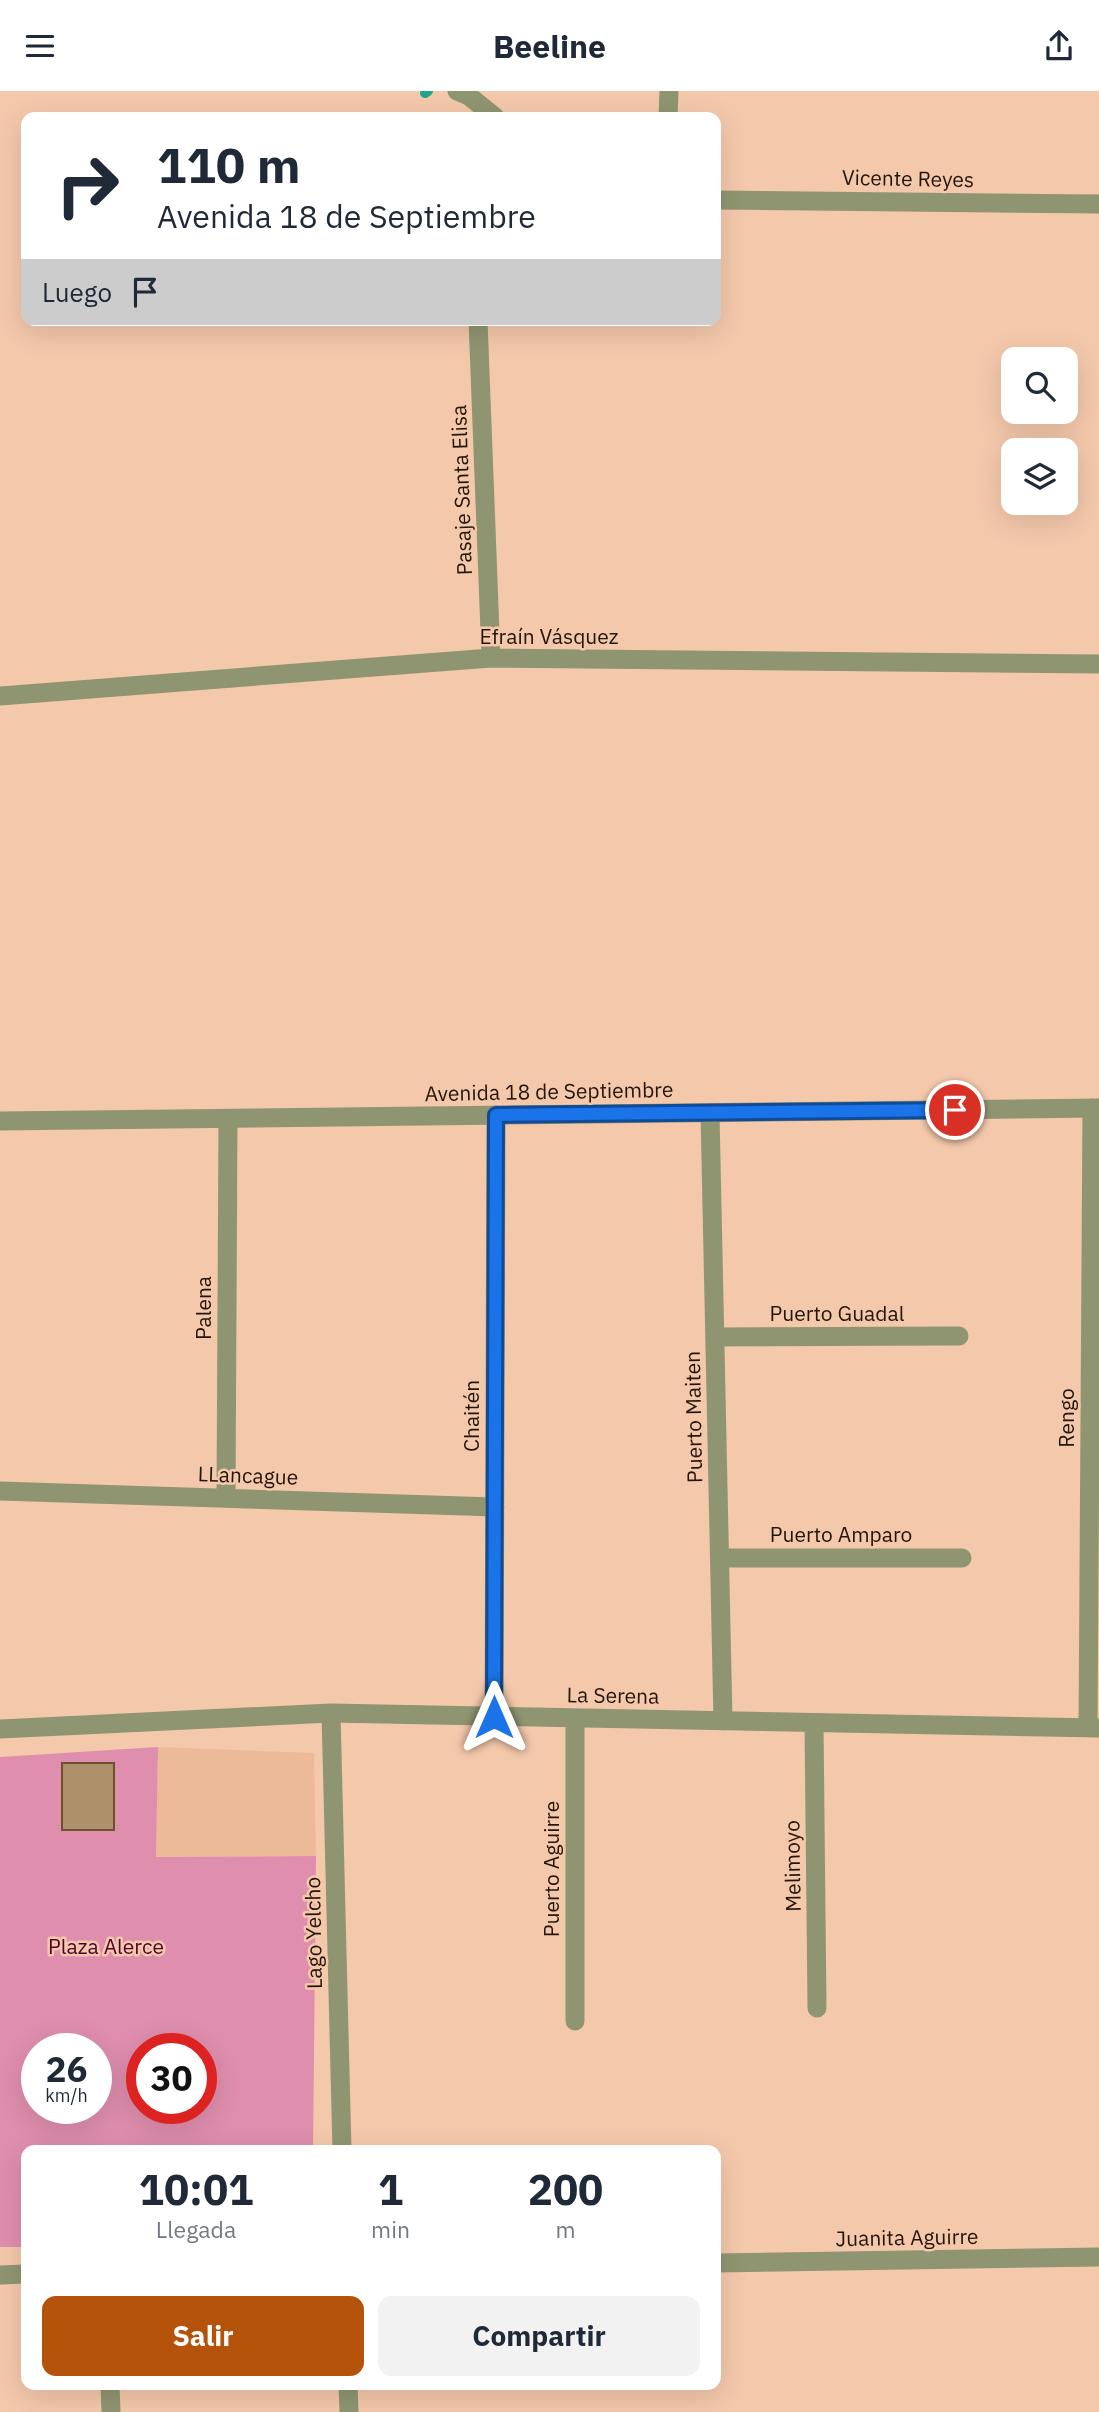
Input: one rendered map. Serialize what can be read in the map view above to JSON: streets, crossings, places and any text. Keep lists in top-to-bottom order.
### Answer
{
  "streets": {
    "street": [
      "Vicente Reyes",
      "Pasaje Santa Elisa",
      "Efraín Vásquez",
      "Avenida 18 de Septiembre",
      "Palena",
      "Puerto Guadal",
      "Chaitén",
      "Puerto Maiten",
      "Rengo",
      "LLancague",
      "Puerto Amparo",
      "La Serena",
      "Melimoyo",
      "Puerto Aguirre",
      "Lago Yelcho",
      "Juanita Aguirre"
    ]
  },
  "crossings": [
    ["Pasaje Santa Elisa", "Efraín Vásquez"],
    ["Avenida 18 de Septiembre", "Palena"],
    ["Avenida 18 de Septiembre", "Chaitén"],
    ["Avenida 18 de Septiembre", "Puerto Maiten"],
    ["Avenida 18 de Septiembre", "Rengo"],
    ["Palena", "LLancague"],
    ["Puerto Guadal", "Puerto Maiten"],
    ["Chaitén", "LLancague"],
    ["Chaitén", "La Serena"],
    ["Puerto Maiten", "Puerto Amparo"],
    ["Puerto Maiten", "La Serena"],
    ["Rengo", "La Serena"],
    ["La Serena", "Melimoyo"],
    ["La Serena", "Puerto Aguirre"],
    ["La Serena", "Lago Yelcho"]
  ],
  "parks": ["Plaza Alerce"],
  "page": {
    "header": "Beeline",
    "turn": ["110 m", "Avenida 18 de Septiembre"],
    "then": "Luego",
    "speed": "26 km/h",
    "limit": "30",
    "eta": [
      "10:01",
      "Llegada",
      "1",
      "min",
      "200",
      "m"
    ],
    "buttons": ["Salir", "Compartir"]
  }
}
